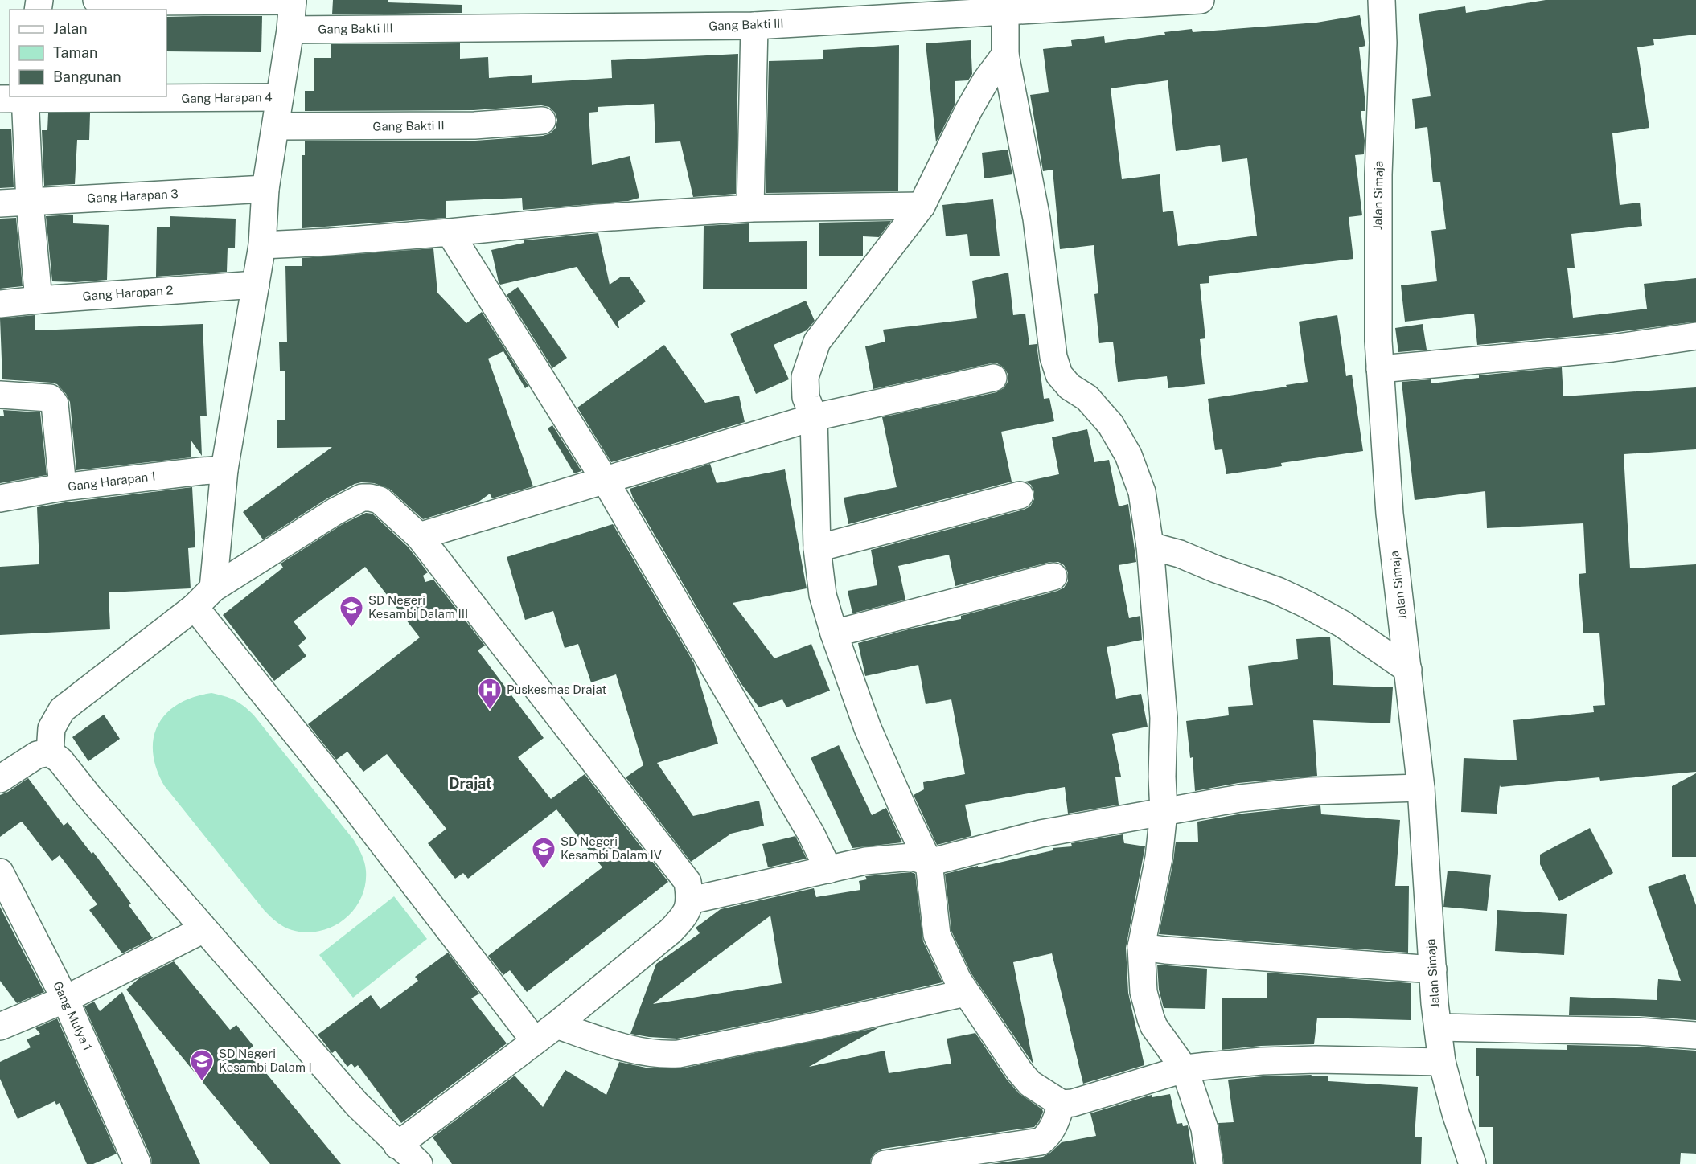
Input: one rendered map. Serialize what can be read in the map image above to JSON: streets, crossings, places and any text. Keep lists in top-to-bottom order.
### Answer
{
  "streets": {
    "street": [
      "Gang Bakti III",
      "Gang Harapan 4",
      "Gang Bakti II",
      "Jalan Simaja",
      "Gang Harapan 3",
      "Gang Harapan 2",
      "Gang Harapan 1",
      "Gang Mulya 1"
    ]
  },
  "districts": ["Drajat"],
  "places": {
    "school or university": ["SD Negeri Kesambi Dalam III", "SD Negeri Kesambi Dalam IV", "SD Negeri Kesambi Dalam I"],
    "hospital": ["Puskesmas Drajat"]
  },
  "legend": ["Jalan", "Taman", "Bangunan"]
}
